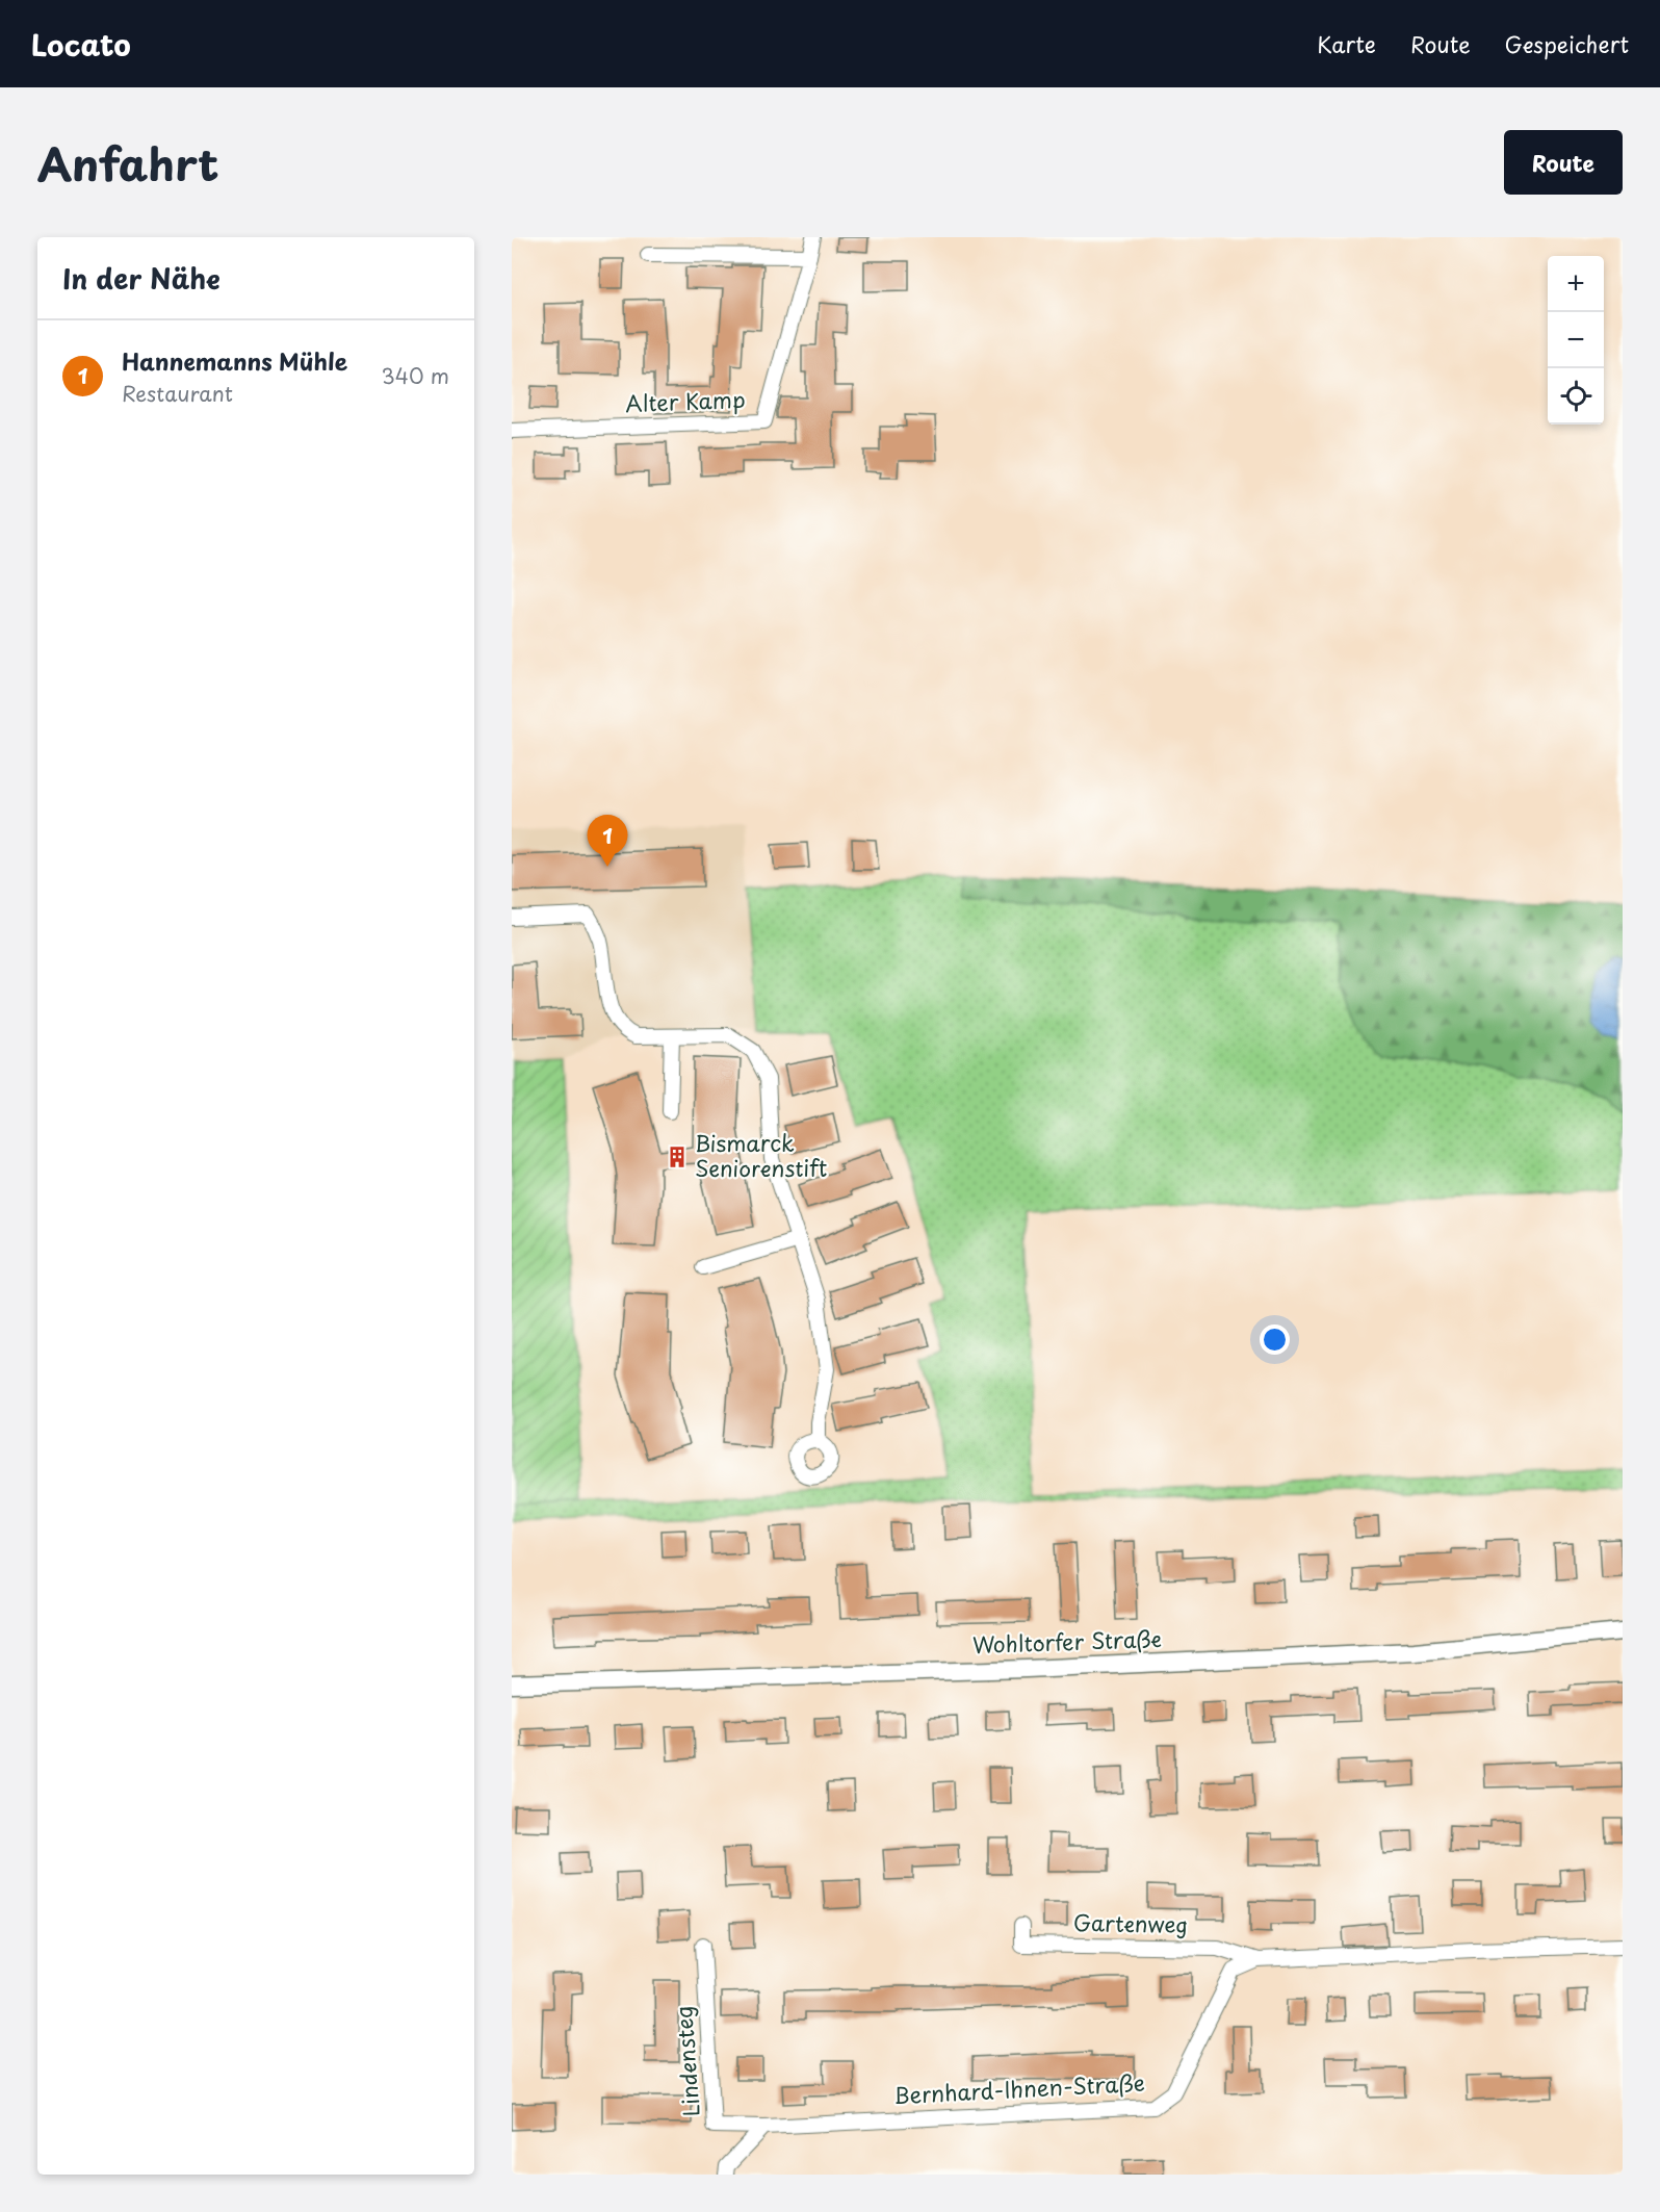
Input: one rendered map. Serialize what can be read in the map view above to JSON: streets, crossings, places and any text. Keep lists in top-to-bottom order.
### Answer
{
  "streets": {
    "street": [
      "Alter Kamp",
      "Wohltorfer Straße",
      "Gartenweg",
      "Lindensteg",
      "Bernhard-Ihnen-Straße"
    ]
  },
  "crossings": [
    ["Gartenweg", "Bernhard-Ihnen-Straße"],
    ["Lindensteg", "Bernhard-Ihnen-Straße"]
  ],
  "places": {
    "building": ["Bismarck Seniorenstift"]
  },
  "page": {
    "header": "Locato",
    "nav": ["Karte", "Route", "Gespeichert"],
    "title": "Anfahrt",
    "buttons": "Route",
    "heading": "In der Nähe",
    "map_buttons": ["+", "−"],
    "list": [
      {
        "mark": "1",
        "name": "Hannemanns Mühle",
        "note": "Restaurant",
        "value": "340 m"
      }
    ],
    "pins": "1"
  }
}
